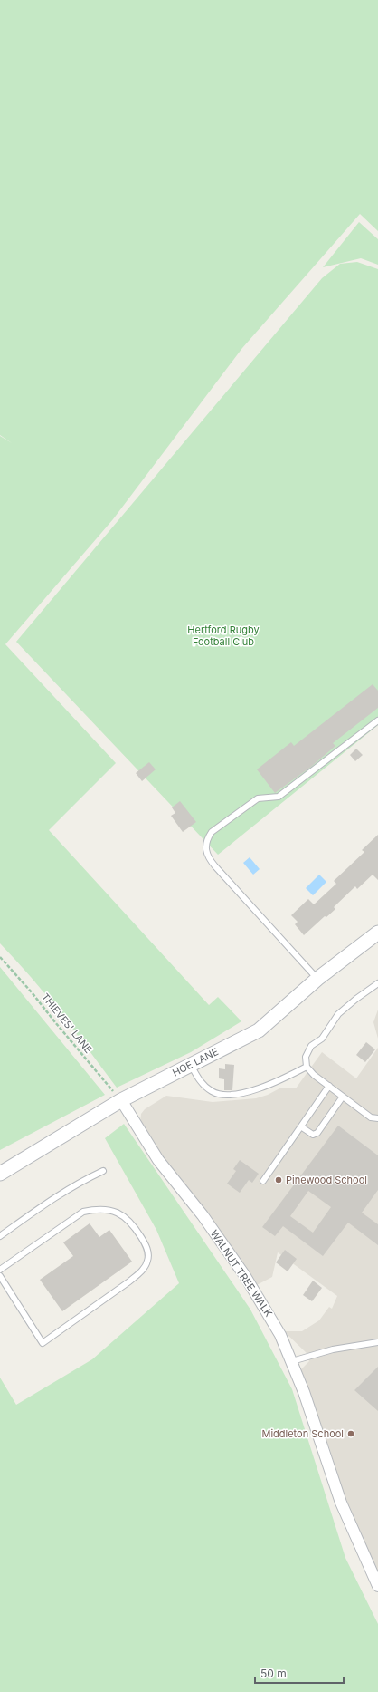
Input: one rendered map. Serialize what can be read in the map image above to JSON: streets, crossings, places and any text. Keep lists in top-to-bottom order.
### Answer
{
  "streets": {
    "street": ["HOE LANE", "WALNUT TREE WALK"],
    "path": ["THIEVES' LANE"]
  },
  "crossings": [
    ["THIEVES' LANE", "HOE LANE"],
    ["THIEVES' LANE", "WALNUT TREE WALK"],
    ["HOE LANE", "WALNUT TREE WALK"]
  ],
  "parks": ["Hertford Rugby Football Club"],
  "places": ["Pinewood School", "Middleton School"],
  "scale_bar": "50 m"
}
